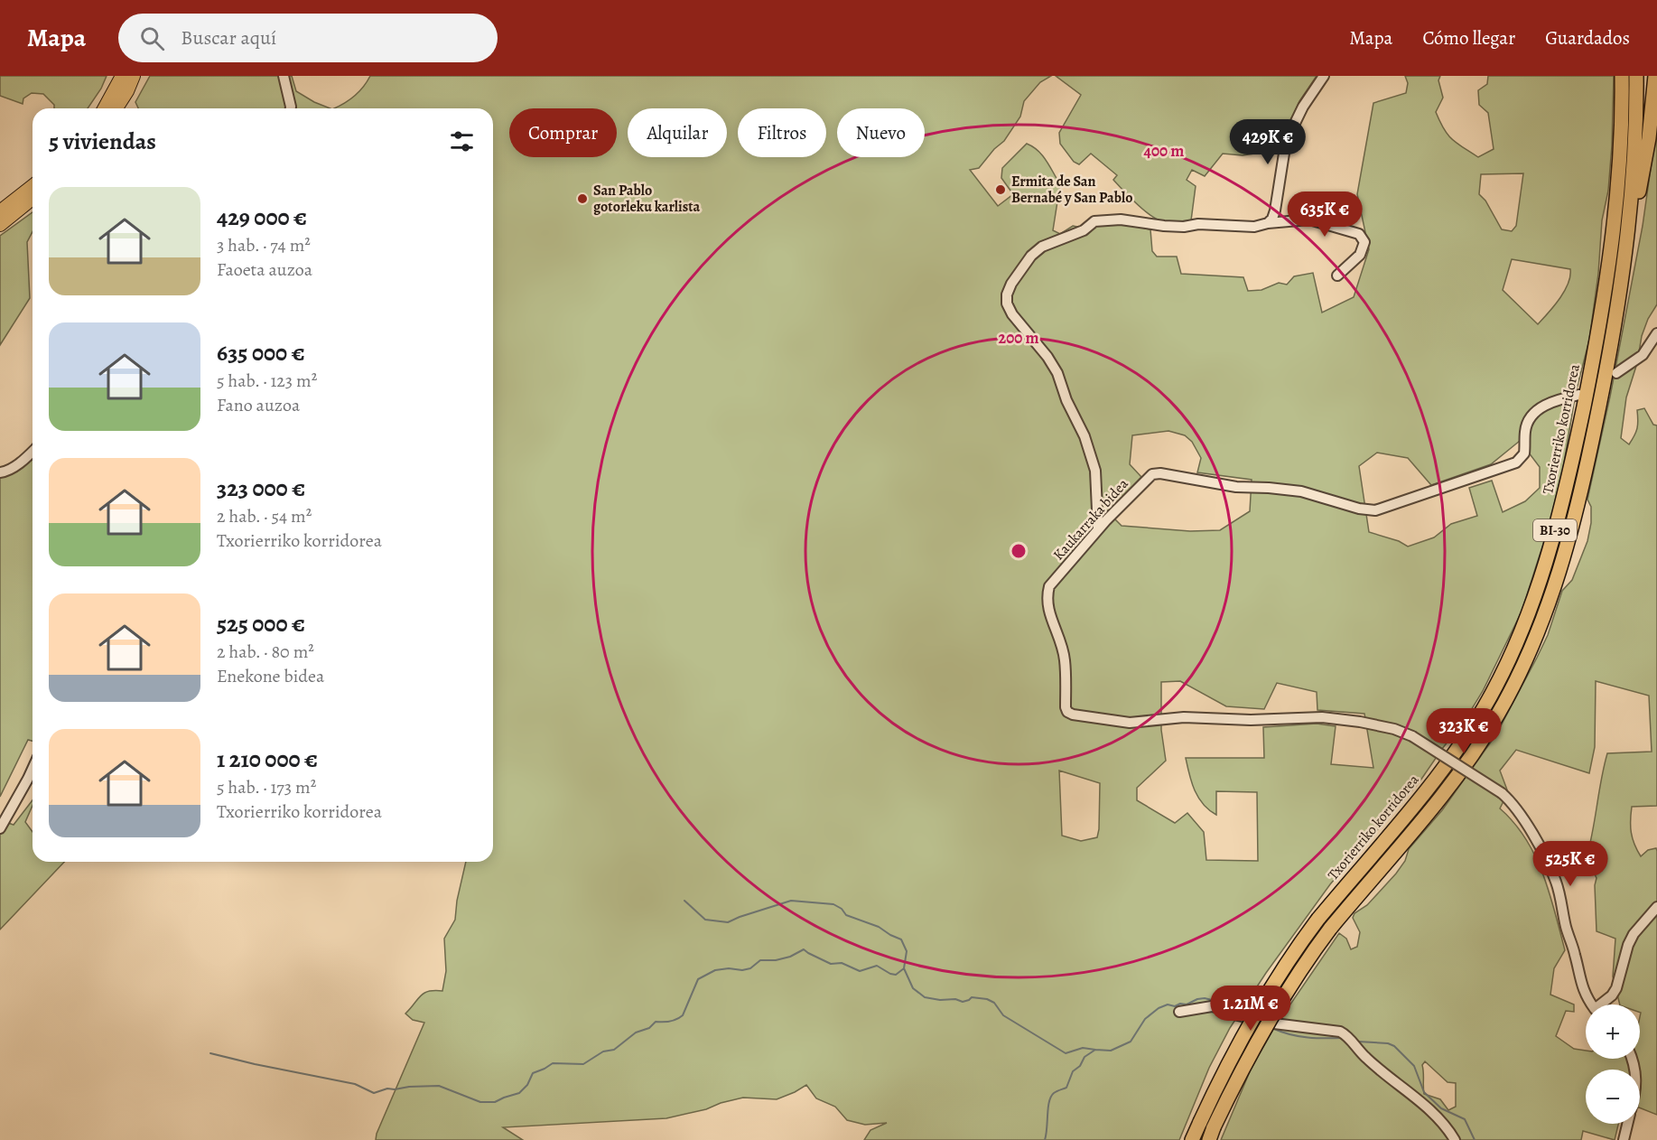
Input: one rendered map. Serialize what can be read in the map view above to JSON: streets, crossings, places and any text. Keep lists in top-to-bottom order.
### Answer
{
  "streets": {
    "highway": ["Txorierriko korridorea", "BI-30"],
    "street": ["Kaukarraka bidea"]
  },
  "places": ["Ermita de San Bernabé y San Pablo", "San Pablo gotorleku karlista"],
  "page": {
    "header": "Mapa",
    "search": "Buscar aquí",
    "nav": ["Mapa", "Cómo llegar", "Guardados"],
    "chip": [
      "Comprar",
      "Alquilar",
      "Filtros",
      "Nuevo"
    ],
    "heading": "5 viviendas",
    "price": [
      "429K €",
      "635K €",
      "323K €",
      "525K €",
      "1.21M €"
    ],
    "list": [
      {
        "name": "429 000 €",
        "note": "3 hab. · 74 m² · Faoeta auzoa"
      },
      {
        "name": "635 000 €",
        "note": "5 hab. · 123 m² · Fano auzoa"
      },
      {
        "name": "323 000 €",
        "note": "2 hab. · 54 m² · Txorierriko korridorea"
      },
      {
        "name": "525 000 €",
        "note": "2 hab. · 80 m² · Enekone bidea"
      },
      {
        "name": "1 210 000 €",
        "note": "5 hab. · 173 m² · Txorierriko korridorea"
      }
    ],
    "map_buttons": ["+", "−"]
  },
  "rings": ["400 m", "200 m"]
}
